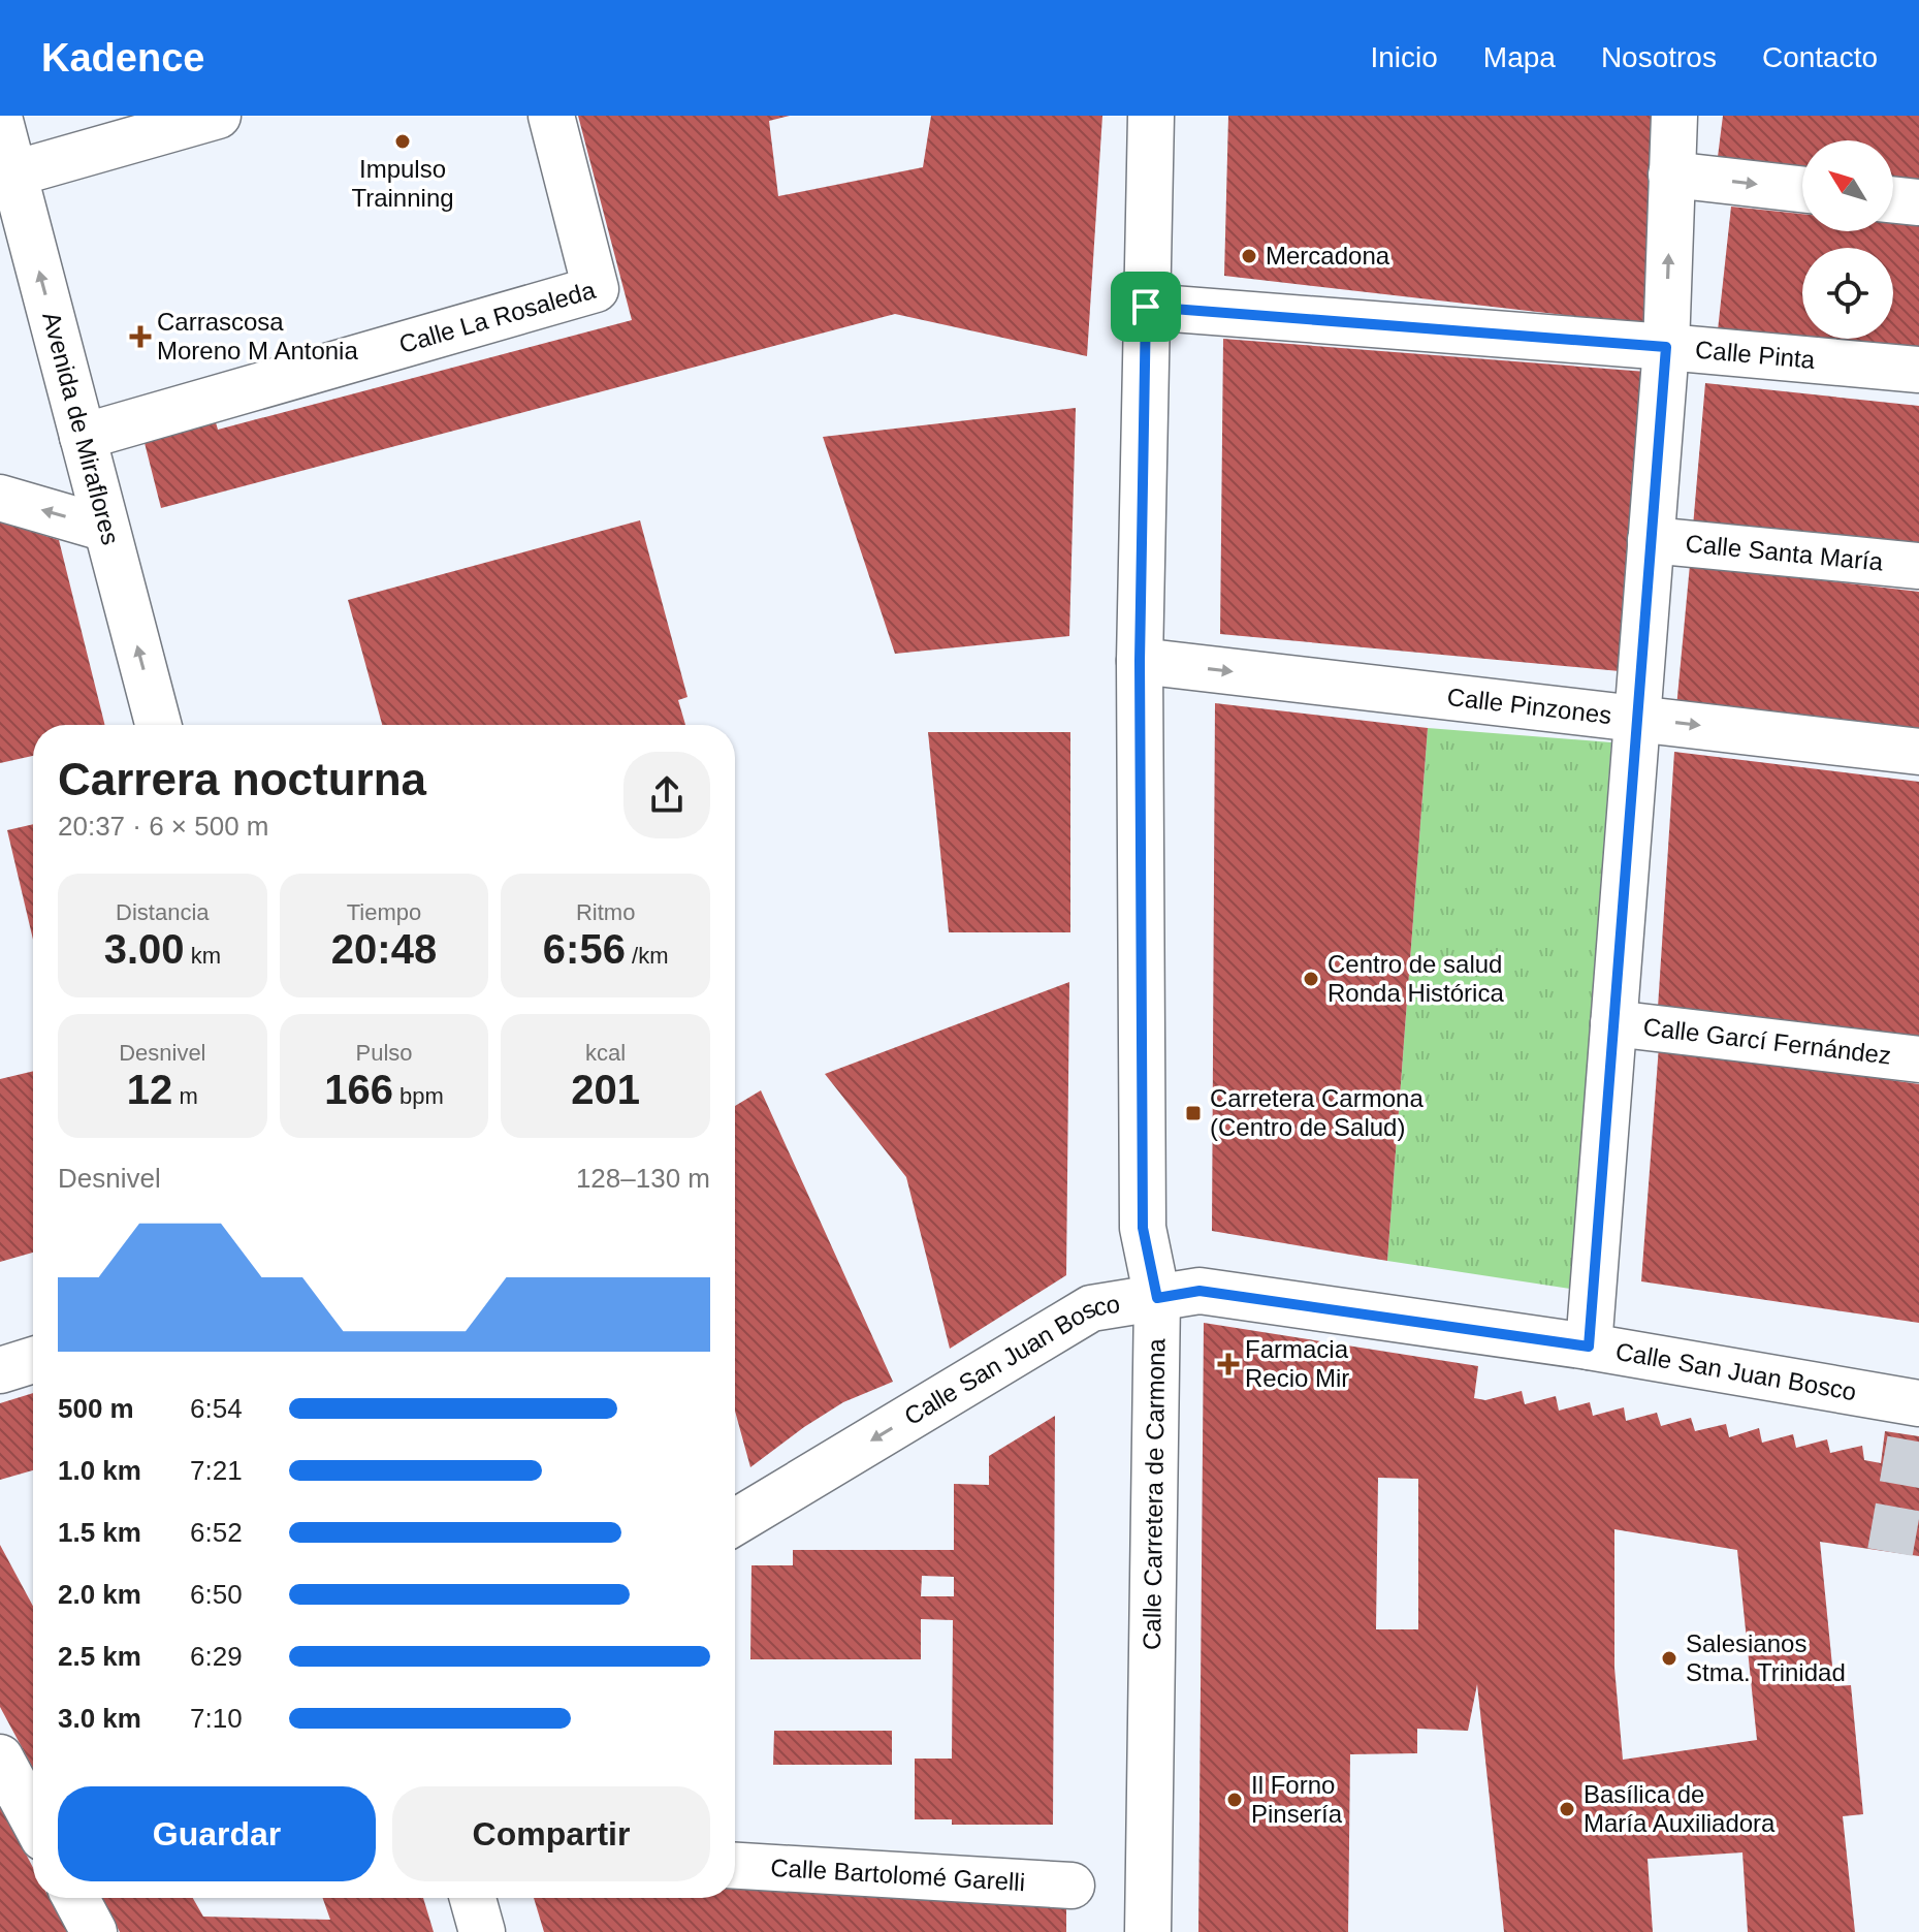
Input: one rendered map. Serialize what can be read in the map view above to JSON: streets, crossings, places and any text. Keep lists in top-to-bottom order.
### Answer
{
  "streets": {
    "street": [
      "Calle La Rosaleda",
      "Calle Pinta",
      "Avenida de Miraflores",
      "Calle Santa María",
      "Calle Pinzones",
      "Calle Garcí Fernández",
      "Calle San Juan Bosco",
      "Calle Carretera de Carmona",
      "Calle Bartolomé Garelli"
    ]
  },
  "crossings": [
    ["Calle La Rosaleda", "Avenida de Miraflores"],
    ["Calle Pinta", "Calle Carretera de Carmona"],
    ["Calle Pinzones", "Calle Carretera de Carmona"],
    ["Calle San Juan Bosco", "Calle Carretera de Carmona"]
  ],
  "one_way": ["Avenida de Miraflores", "Calle Pinzones", "Calle San Juan Bosco"],
  "places": {
    "other": [
      "Impulso Trainning",
      "Mercadona",
      "Centro de salud Ronda Histórica",
      "Salesianos Stma. Trinidad",
      "Il Forno Pinsería",
      "Basílica de María Auxiliadora"
    ],
    "health": ["Carrascosa Moreno M Antonia", "Farmacia Recio Mir"],
    "transit": ["Carretera Carmona (Centro de Salud)"]
  },
  "north": "top left",
  "page": {
    "header": "Kadence",
    "nav": [
      "Inicio",
      "Mapa",
      "Nosotros",
      "Contacto"
    ],
    "heading": ["Carrera nocturna", "20:37 · 6 × 500 m"],
    "stats": [
      ["Distancia", "3.00 km"],
      ["Tiempo", "20:48"],
      ["Ritmo", "6:56 /km"],
      ["Desnivel", "12 m"],
      ["Pulso", "166 bpm"],
      ["kcal", "201"]
    ],
    "chart": ["Desnivel", "128–130 m"],
    "list": [
      {
        "name": "500 m",
        "note": "6:54"
      },
      {
        "name": "1.0 km",
        "note": "7:21"
      },
      {
        "name": "1.5 km",
        "note": "6:52"
      },
      {
        "name": "2.0 km",
        "note": "6:50"
      },
      {
        "name": "2.5 km",
        "note": "6:29"
      },
      {
        "name": "3.0 km",
        "note": "7:10"
      }
    ],
    "buttons": ["Guardar", "Compartir"]
  }
}
